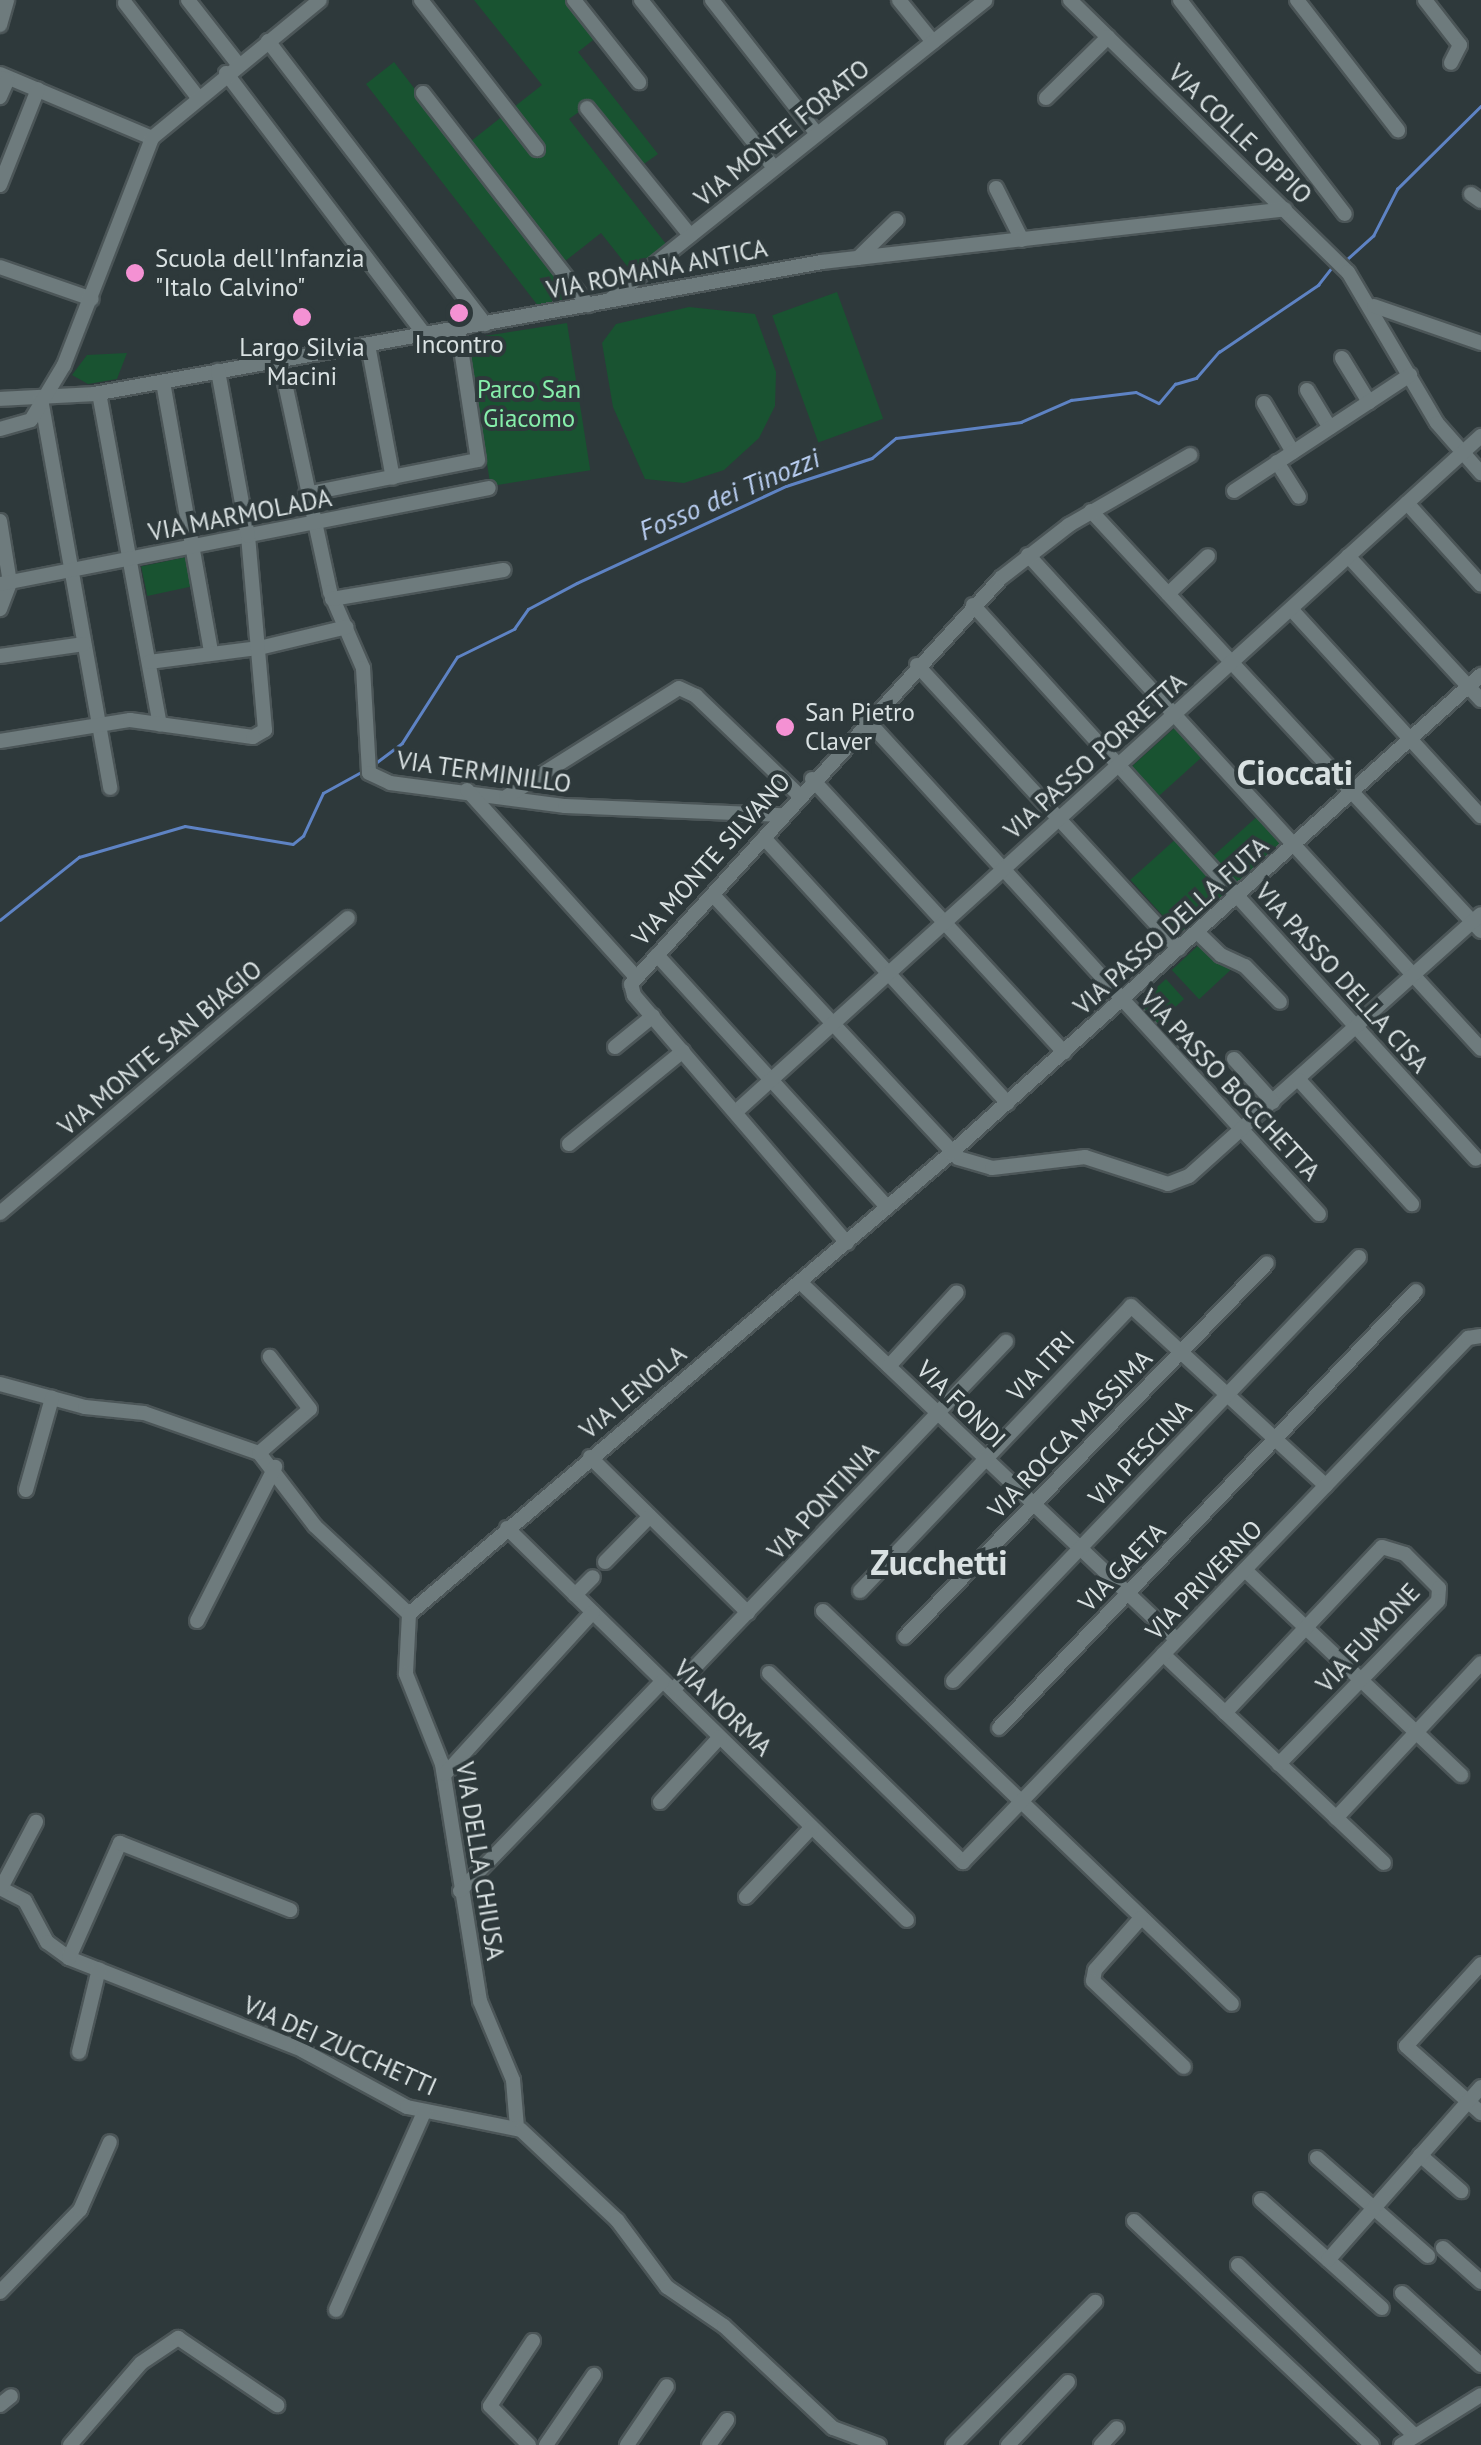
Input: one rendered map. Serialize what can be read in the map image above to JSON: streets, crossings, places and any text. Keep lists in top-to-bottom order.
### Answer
{
  "streets": {
    "street": [
      "VIA MONTE FORATO",
      "VIA COLLE OPPIO",
      "VIA ROMANA ANTICA",
      "VIA MARMOLADA",
      "VIA PASSO PORRETTA",
      "VIA TERMINILLO",
      "VIA MONTE SILVANO",
      "VIA PASSO DELLA FUTA",
      "VIA PASSO DELLA CISA",
      "VIA MONTE SAN BIAGIO",
      "VIA PASSO BOCCHETTA",
      "VIA ITRI",
      "VIA LENOLA",
      "VIA FONDI",
      "VIA ROCCA MASSIMA",
      "VIA PESCINA",
      "VIA PONTINIA",
      "VIA GAETA",
      "VIA PRIVERNO",
      "VIA FUMONE",
      "VIA NORMA",
      "VIA DELLA CHIUSA",
      "VIA DEI ZUCCHETTI"
    ]
  },
  "crossings": [
    ["VIA MONTE FORATO", "VIA ROMANA ANTICA"],
    ["VIA COLLE OPPIO", "VIA ROMANA ANTICA"],
    ["VIA COLLE OPPIO", "VIA PASSO PORRETTA"],
    ["VIA ROMANA ANTICA", "VIA TERMINILLO"],
    ["VIA MARMOLADA", "VIA TERMINILLO"],
    ["VIA PASSO PORRETTA", "VIA PASSO DELLA CISA"],
    ["VIA PASSO PORRETTA", "VIA PASSO BOCCHETTA"],
    ["VIA TERMINILLO", "VIA MONTE SILVANO"],
    ["VIA MONTE SILVANO", "VIA PASSO DELLA CISA"],
    ["VIA MONTE SILVANO", "VIA PASSO BOCCHETTA"],
    ["VIA PASSO DELLA FUTA", "VIA PASSO DELLA CISA"],
    ["VIA PASSO DELLA FUTA", "VIA PASSO BOCCHETTA"],
    ["VIA PASSO DELLA FUTA", "VIA LENOLA"],
    ["VIA ITRI", "VIA FONDI"],
    ["VIA ITRI", "VIA ROCCA MASSIMA"],
    ["VIA LENOLA", "VIA FONDI"],
    ["VIA LENOLA", "VIA NORMA"],
    ["VIA LENOLA", "VIA DELLA CHIUSA"],
    ["VIA FONDI", "VIA ROCCA MASSIMA"],
    ["VIA FONDI", "VIA PESCINA"],
    ["VIA FONDI", "VIA PONTINIA"],
    ["VIA FONDI", "VIA GAETA"],
    ["VIA FONDI", "VIA PRIVERNO"],
    ["VIA PONTINIA", "VIA NORMA"],
    ["VIA PONTINIA", "VIA DELLA CHIUSA"],
    ["VIA DELLA CHIUSA", "VIA DEI ZUCCHETTI"]
  ],
  "districts": ["Cioccati", "Zucchetti"],
  "water": ["Fosso dei Tinozzi"],
  "parks": ["Parco San Giacomo"],
  "places": [
    "Scuola dell'Infanzia \"Italo Calvino\"",
    "Incontro",
    "Largo Silvia Macini",
    "San Pietro Claver"
  ]
}
